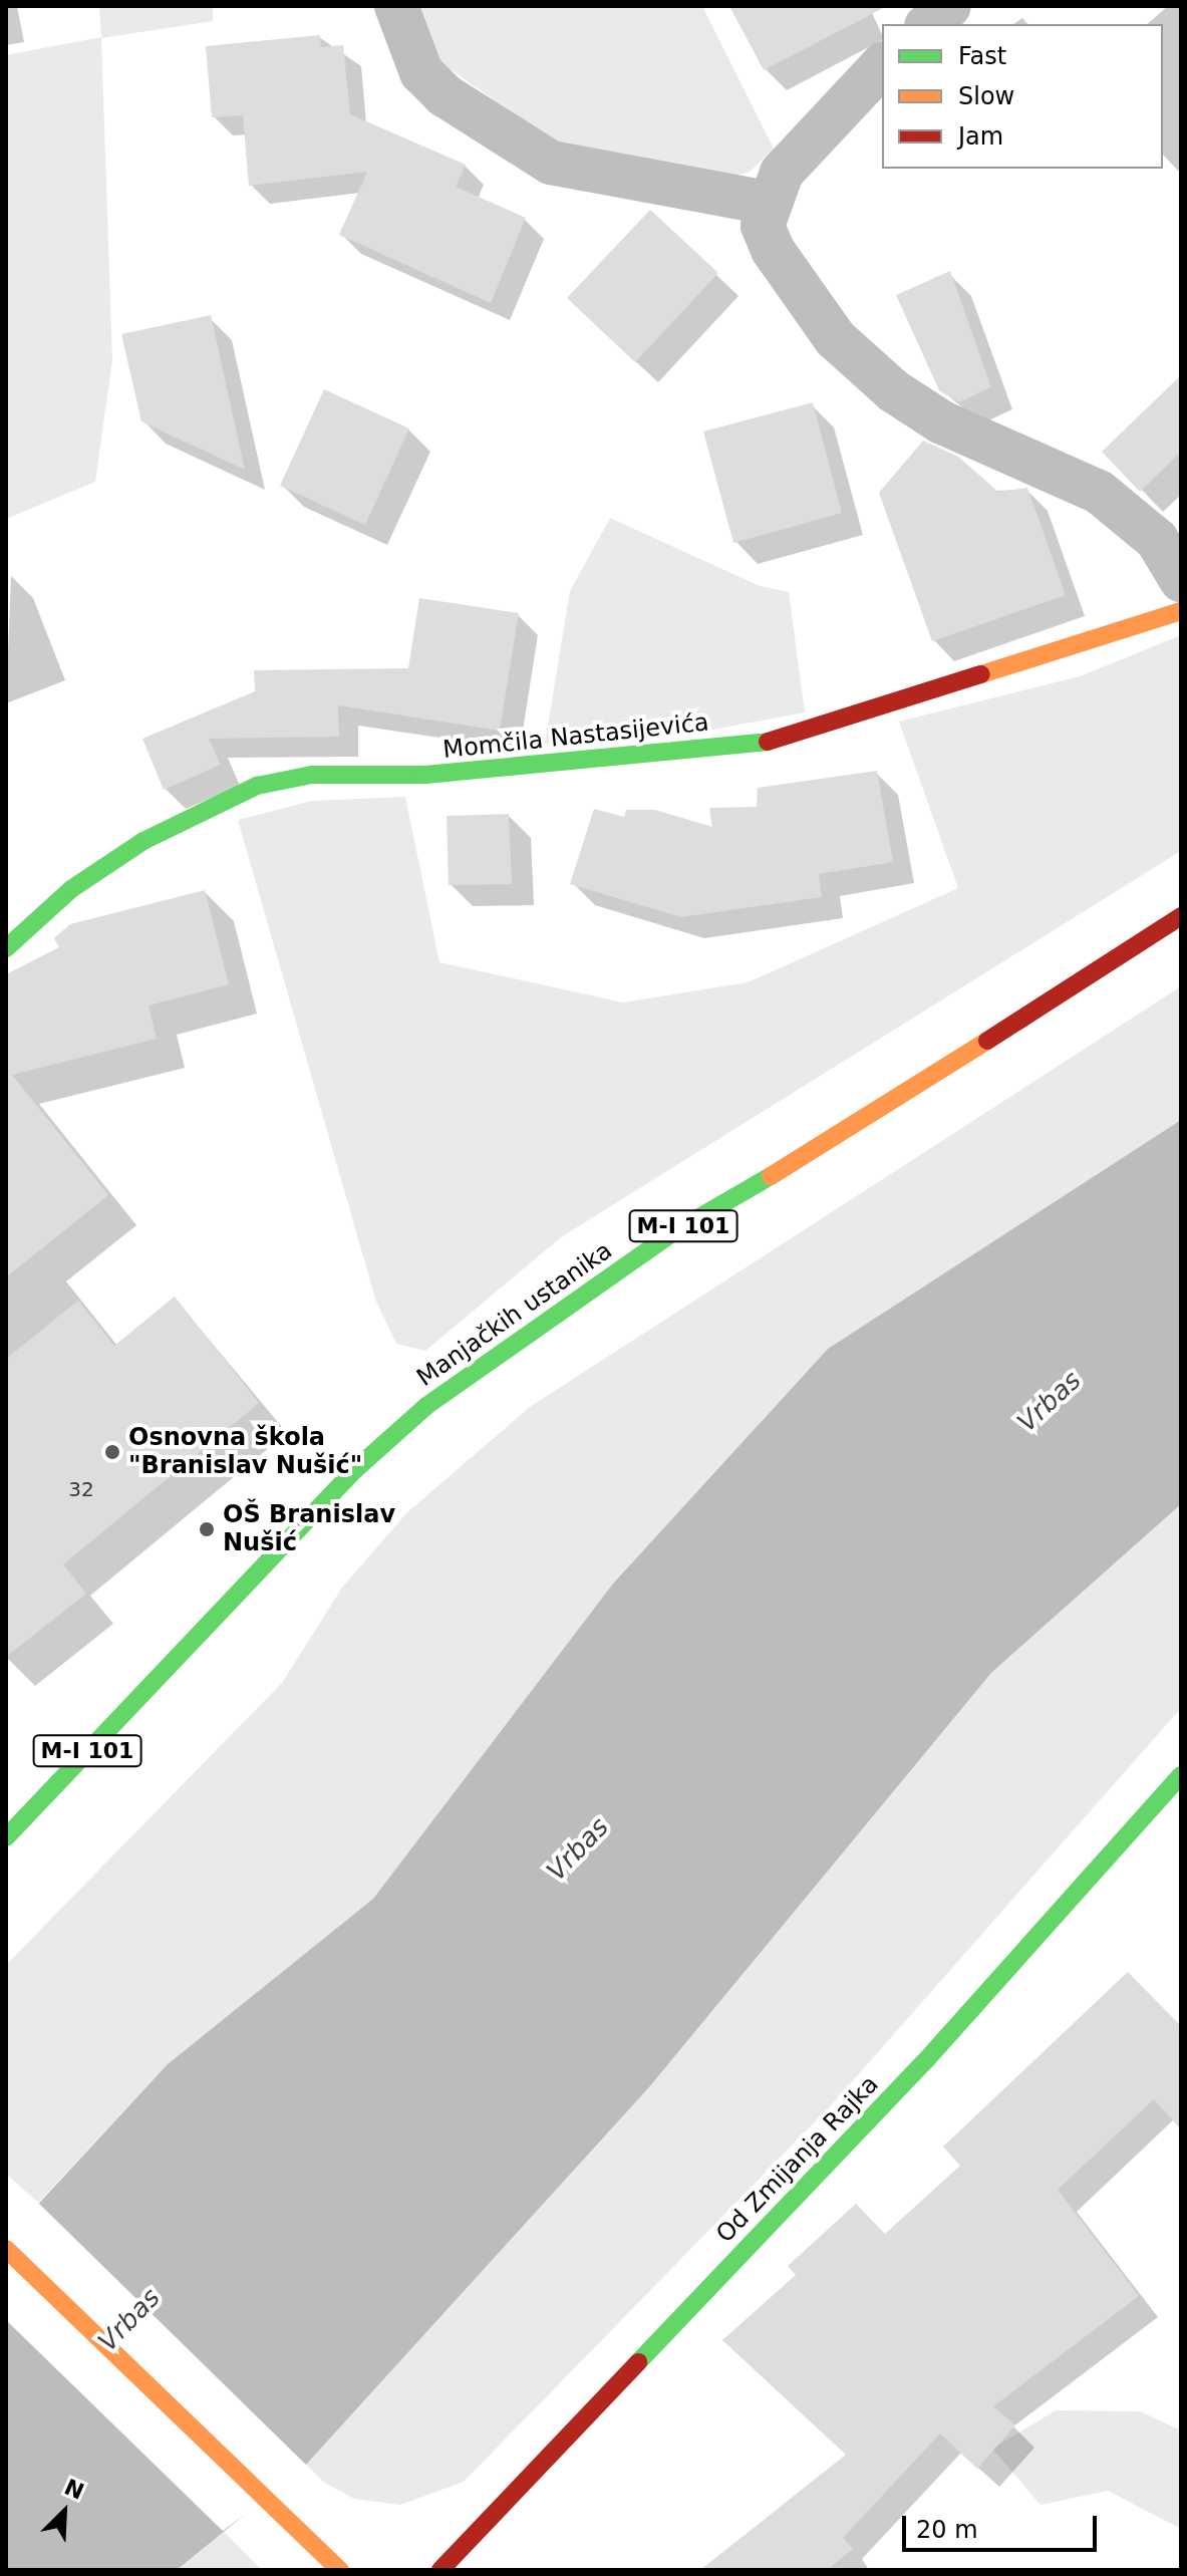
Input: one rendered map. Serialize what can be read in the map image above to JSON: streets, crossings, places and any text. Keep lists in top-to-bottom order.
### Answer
{
  "streets": {
    "street": [
      "Momčila Nastasijevića",
      "M-I 101",
      "Manjačkih ustanika",
      "Od Zmijanja Rajka"
    ]
  },
  "water": ["Vrbas"],
  "places": ["Osnovna škola \"Branislav Nušić\"", "OŠ Branislav Nušić"],
  "house_numbers": ["32"],
  "legend": ["Fast", "Slow", "Jam"],
  "scale_bar": "20 m",
  "north": "top right"
}
